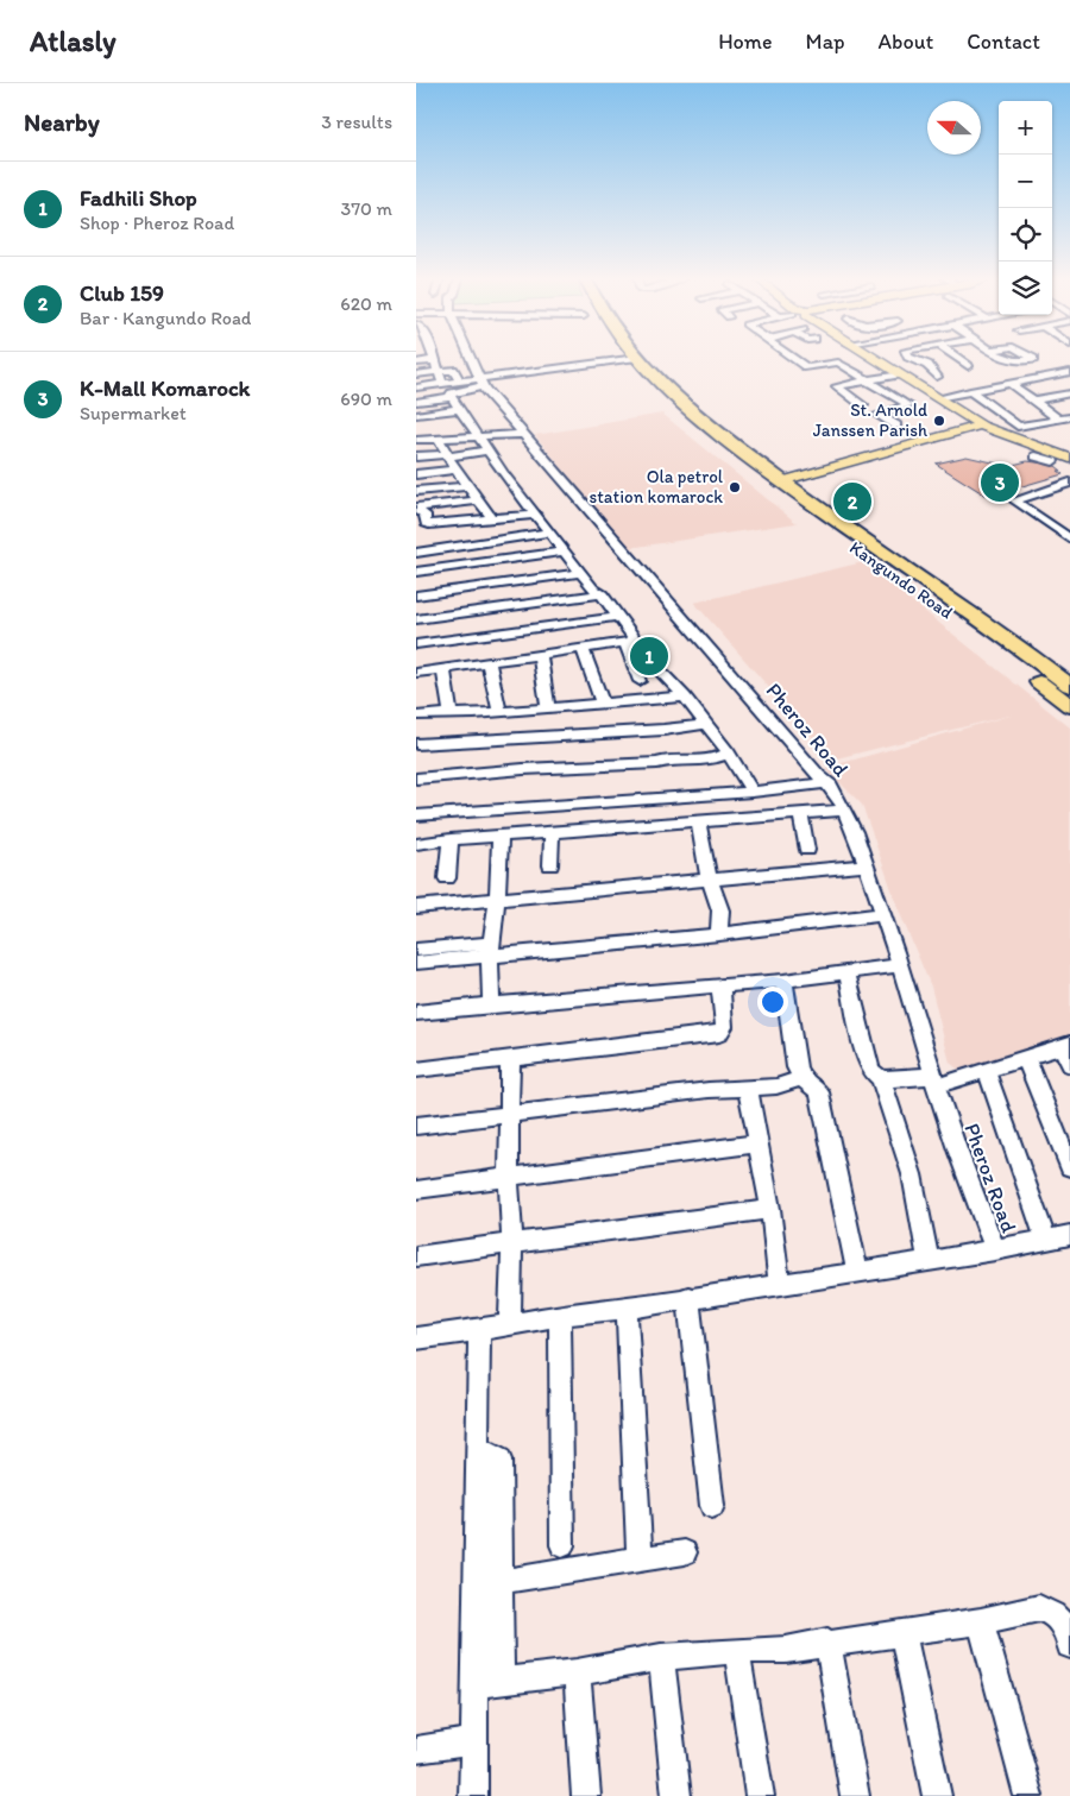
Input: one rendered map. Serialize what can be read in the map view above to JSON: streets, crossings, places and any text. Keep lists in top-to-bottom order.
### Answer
{
  "streets": {
    "highway": ["Kangundo Road"],
    "street": ["Pheroz Road"]
  },
  "places": ["St. Arnold Janssen Parish", "Ola petrol station komarock"],
  "north": "left",
  "page": {
    "header": "Atlasly",
    "nav": [
      "Home",
      "Map",
      "About",
      "Contact"
    ],
    "heading": ["Nearby", "3 results"],
    "map_buttons": ["+", "−"],
    "list": [
      {
        "mark": "1",
        "name": "Fadhili Shop",
        "note": "Shop · Pheroz Road",
        "value": "370 m"
      },
      {
        "mark": "2",
        "name": "Club 159",
        "note": "Bar · Kangundo Road",
        "value": "620 m"
      },
      {
        "mark": "3",
        "name": "K-Mall Komarock",
        "note": "Supermarket",
        "value": "690 m"
      }
    ],
    "pins": ["3", "2", "1"]
  }
}
